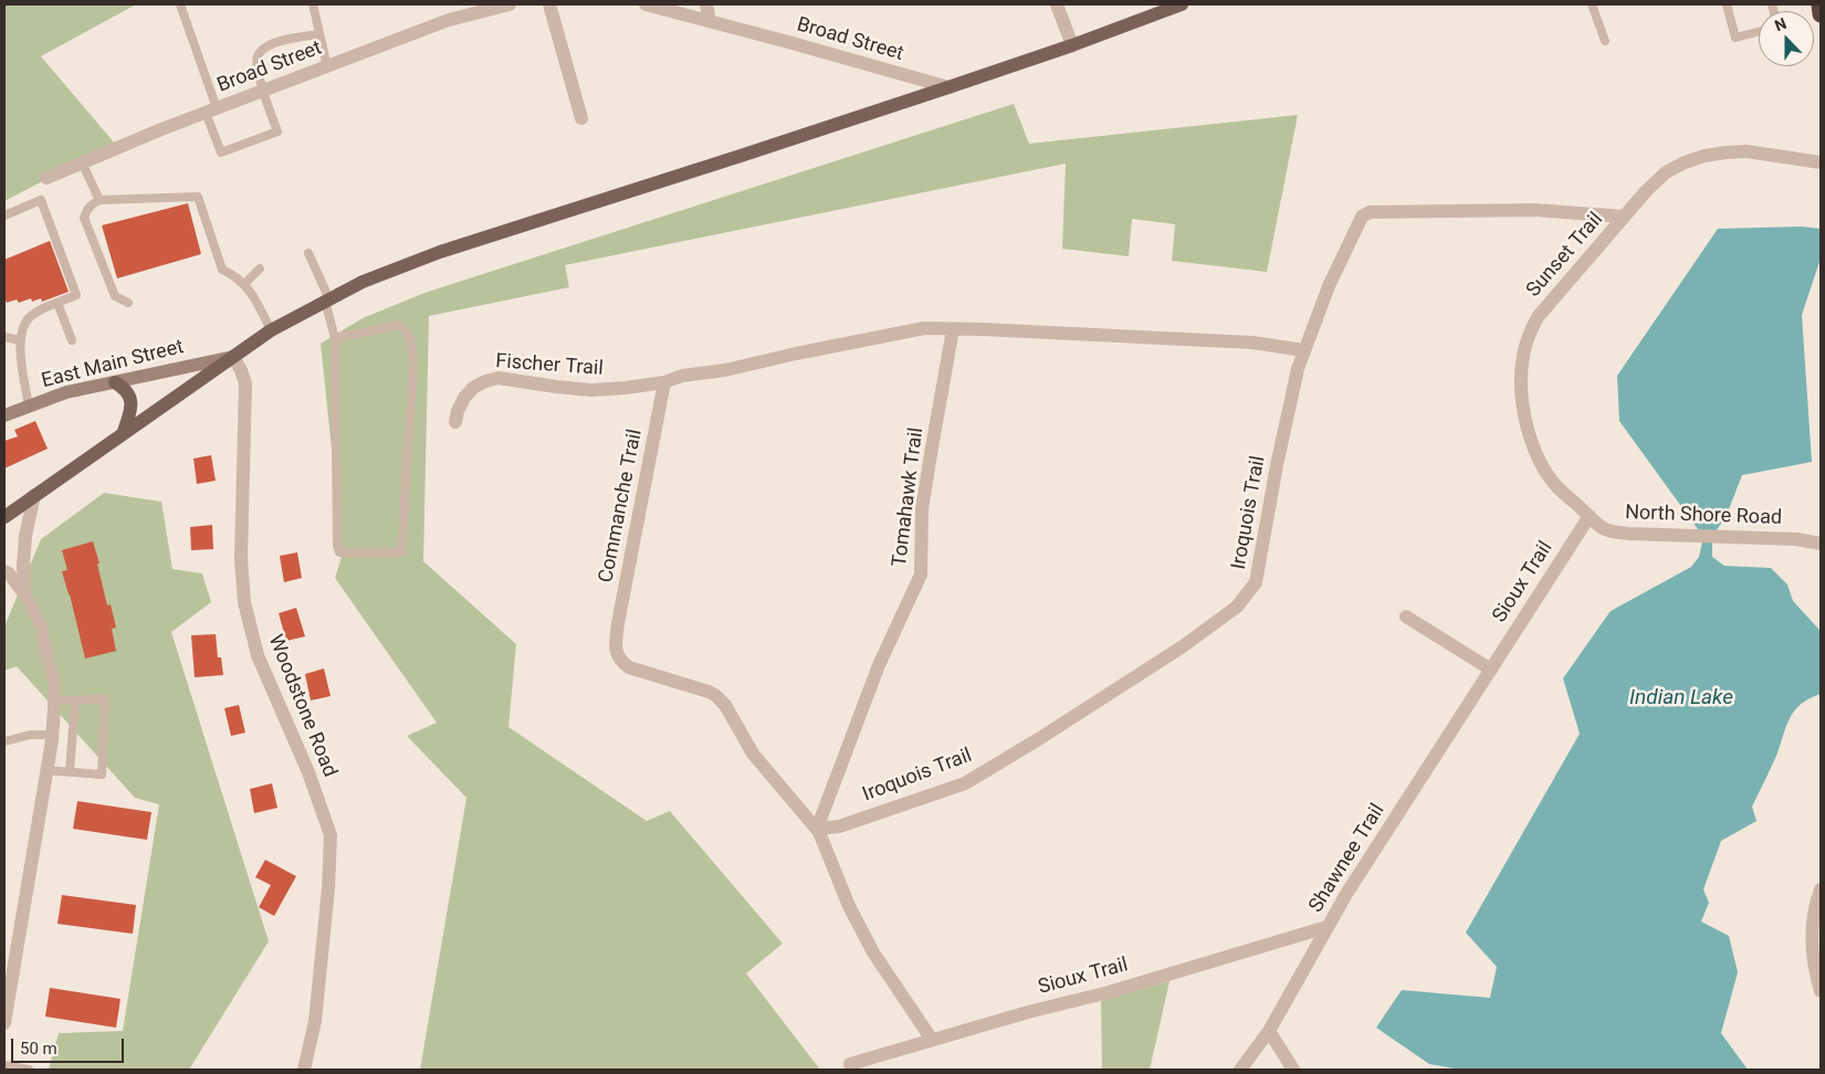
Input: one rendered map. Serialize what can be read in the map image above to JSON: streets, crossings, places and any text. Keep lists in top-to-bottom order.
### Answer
{
  "streets": {
    "street": [
      "Broad Street",
      "Sunset Trail",
      "East Main Street",
      "Fischer Trail",
      "Tomahawk Trail",
      "Commanche Trail",
      "Iroquois Trail",
      "North Shore Road",
      "Sioux Trail",
      "Woodstone Road",
      "Shawnee Trail"
    ]
  },
  "crossings": [
    ["Sunset Trail", "Iroquois Trail"],
    ["Sunset Trail", "North Shore Road"],
    ["Sunset Trail", "Sioux Trail"],
    ["East Main Street", "Woodstone Road"],
    ["Fischer Trail", "Commanche Trail"],
    ["Tomahawk Trail", "Commanche Trail"],
    ["Tomahawk Trail", "Iroquois Trail"],
    ["Commanche Trail", "Iroquois Trail"],
    ["North Shore Road", "Sioux Trail"],
    ["Sioux Trail", "Shawnee Trail"]
  ],
  "water": ["Indian Lake"],
  "scale_bar": "50 m",
  "north": "top"
}
